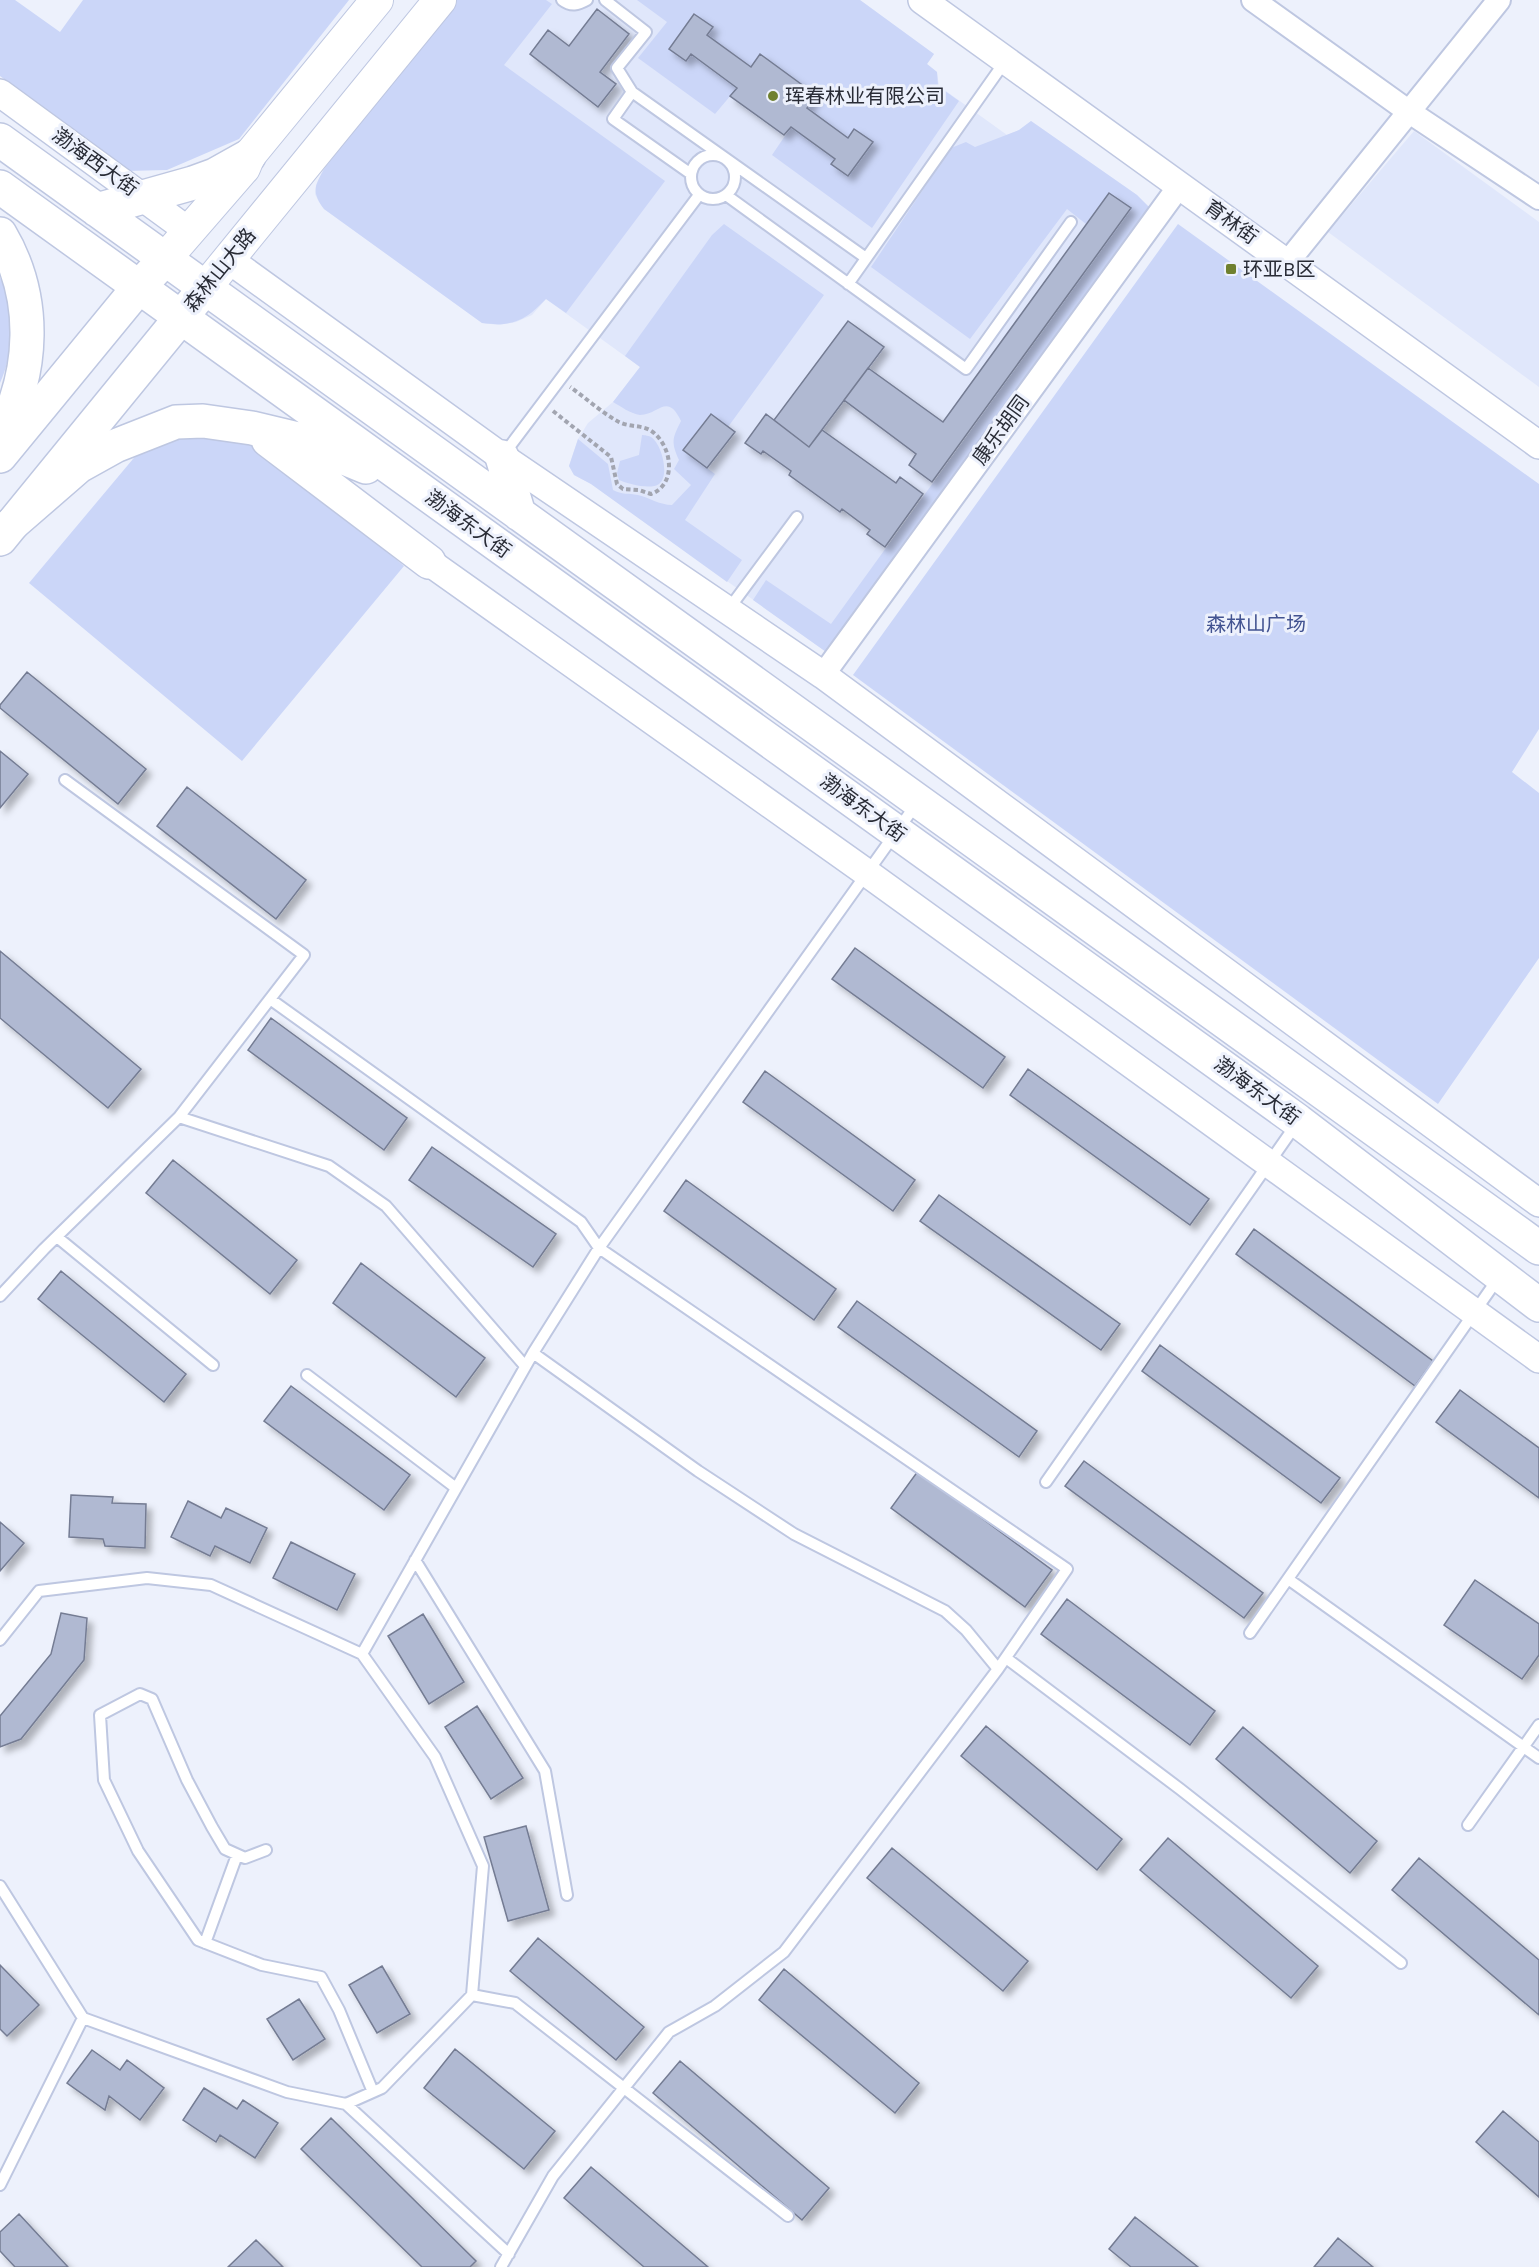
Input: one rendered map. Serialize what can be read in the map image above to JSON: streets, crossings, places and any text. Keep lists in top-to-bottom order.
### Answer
{
  "streets": {
    "main road": ["渤海西大街", "森林山大路", "渤海东大街"],
    "street": ["育林街", "康乐胡同"]
  },
  "crossings": [
    ["渤海西大街", "森林山大路"],
    ["渤海西大街", "渤海东大街"],
    ["育林街", "康乐胡同"],
    ["森林山大路", "渤海东大街"]
  ],
  "parks": ["森林山广场"],
  "places": {
    "other": ["珲春林业有限公司"],
    "transit": ["环亚B区"]
  }
}
